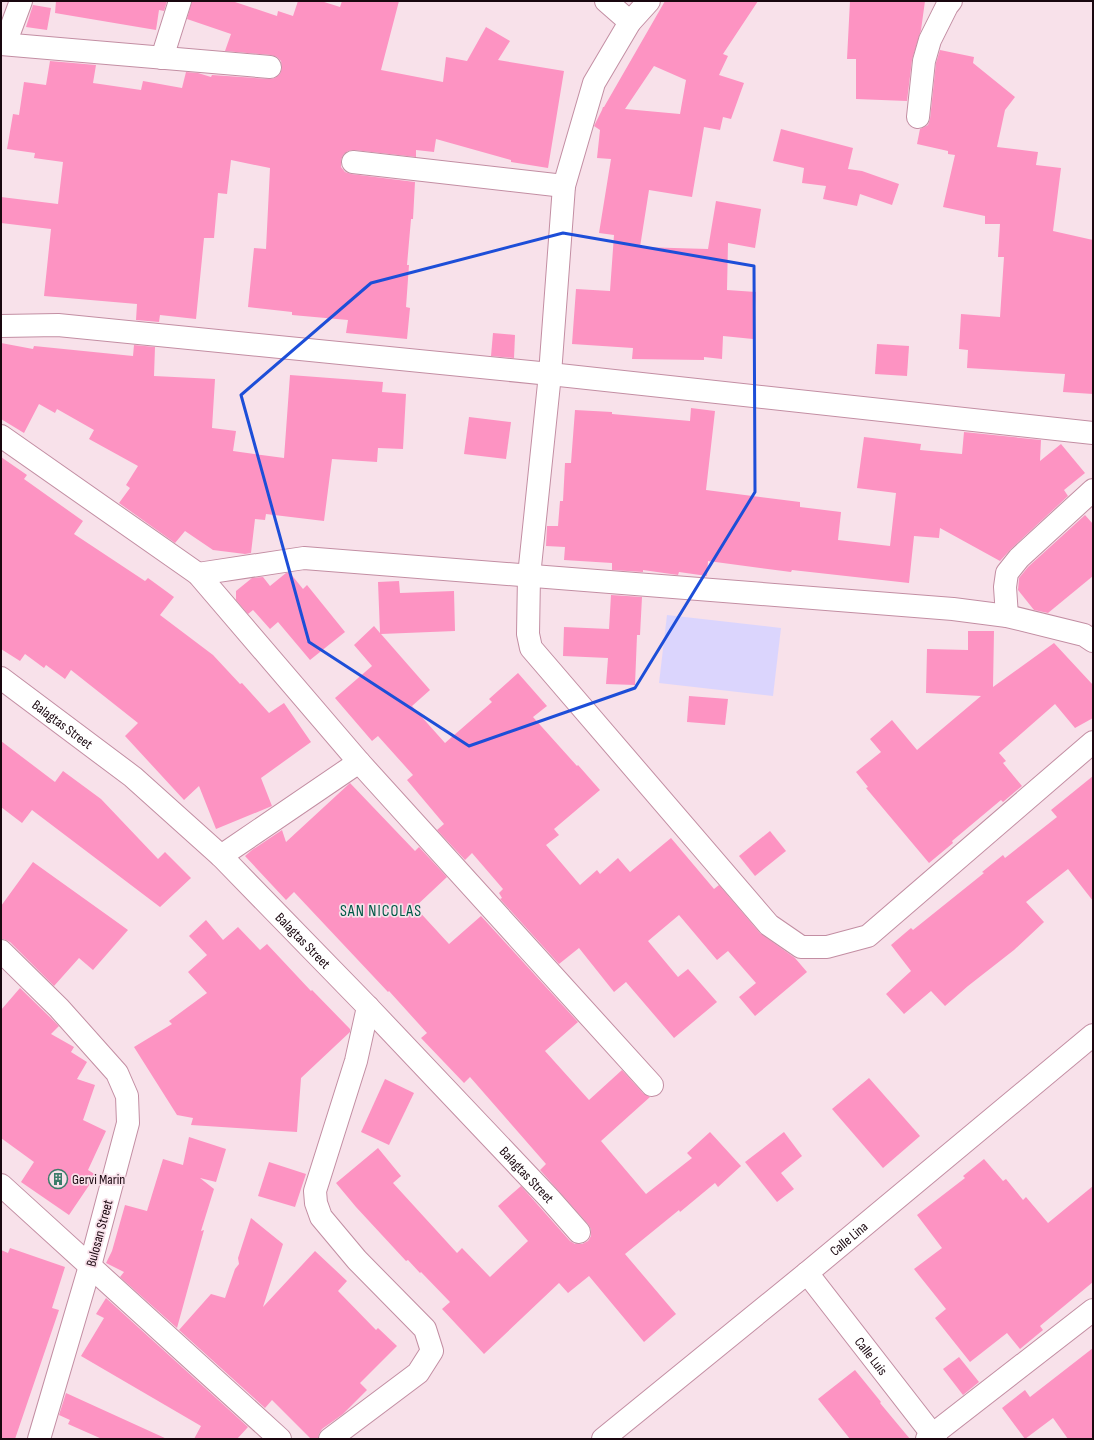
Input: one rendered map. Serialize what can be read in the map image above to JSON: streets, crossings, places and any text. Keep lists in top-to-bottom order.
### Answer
{
  "streets": {
    "street": [
      "Balagtas Street",
      "Bulosan Street",
      "Calle Lina",
      "Calle Luis"
    ]
  },
  "crossings": [
    ["Calle Lina", "Calle Luis"]
  ],
  "districts": ["SAN NICOLAS"],
  "places": {
    "building": ["Gervi Marin"]
  }
}
